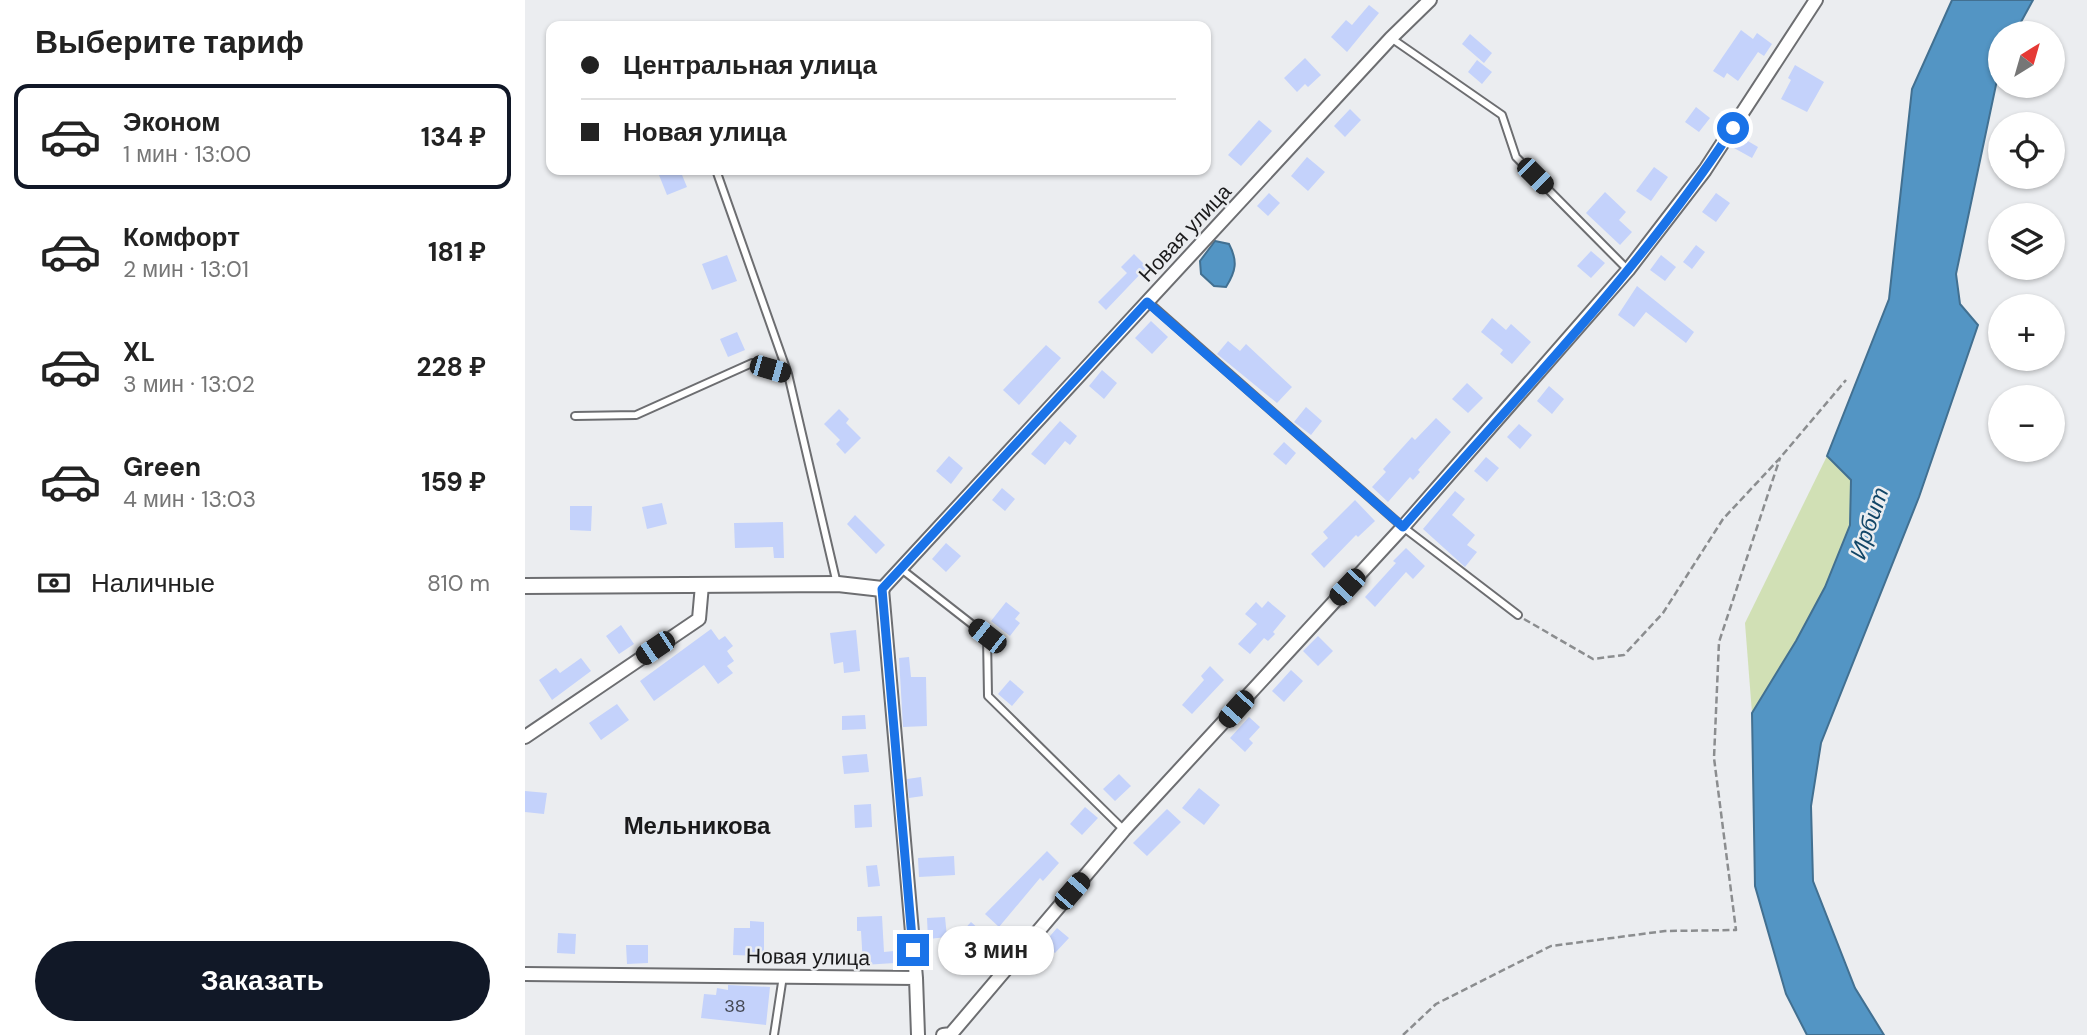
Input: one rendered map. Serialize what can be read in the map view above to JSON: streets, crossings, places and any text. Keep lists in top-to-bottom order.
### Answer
{
  "streets": {
    "street": ["Новая улица"]
  },
  "districts": ["Мельникова"],
  "water": ["Ирбит"],
  "house_numbers": ["38"],
  "north": "top right",
  "page": {
    "heading": "Выберите тариф",
    "map_buttons": ["+", "−"],
    "banner": ["Центральная улица", "Новая улица"],
    "list": [
      {
        "name": "Эконом",
        "note": "1 мин · 13:00",
        "value": "134 ₽"
      },
      {
        "name": "Комфорт",
        "note": "2 мин · 13:01",
        "value": "181 ₽"
      },
      {
        "name": "XL",
        "note": "3 мин · 13:02",
        "value": "228 ₽"
      },
      {
        "name": "Green",
        "note": "4 мин · 13:03",
        "value": "159 ₽"
      }
    ],
    "pay": ["Наличные", "810 m"],
    "bubble": "3 мин",
    "buttons": "Заказать"
  }
}
